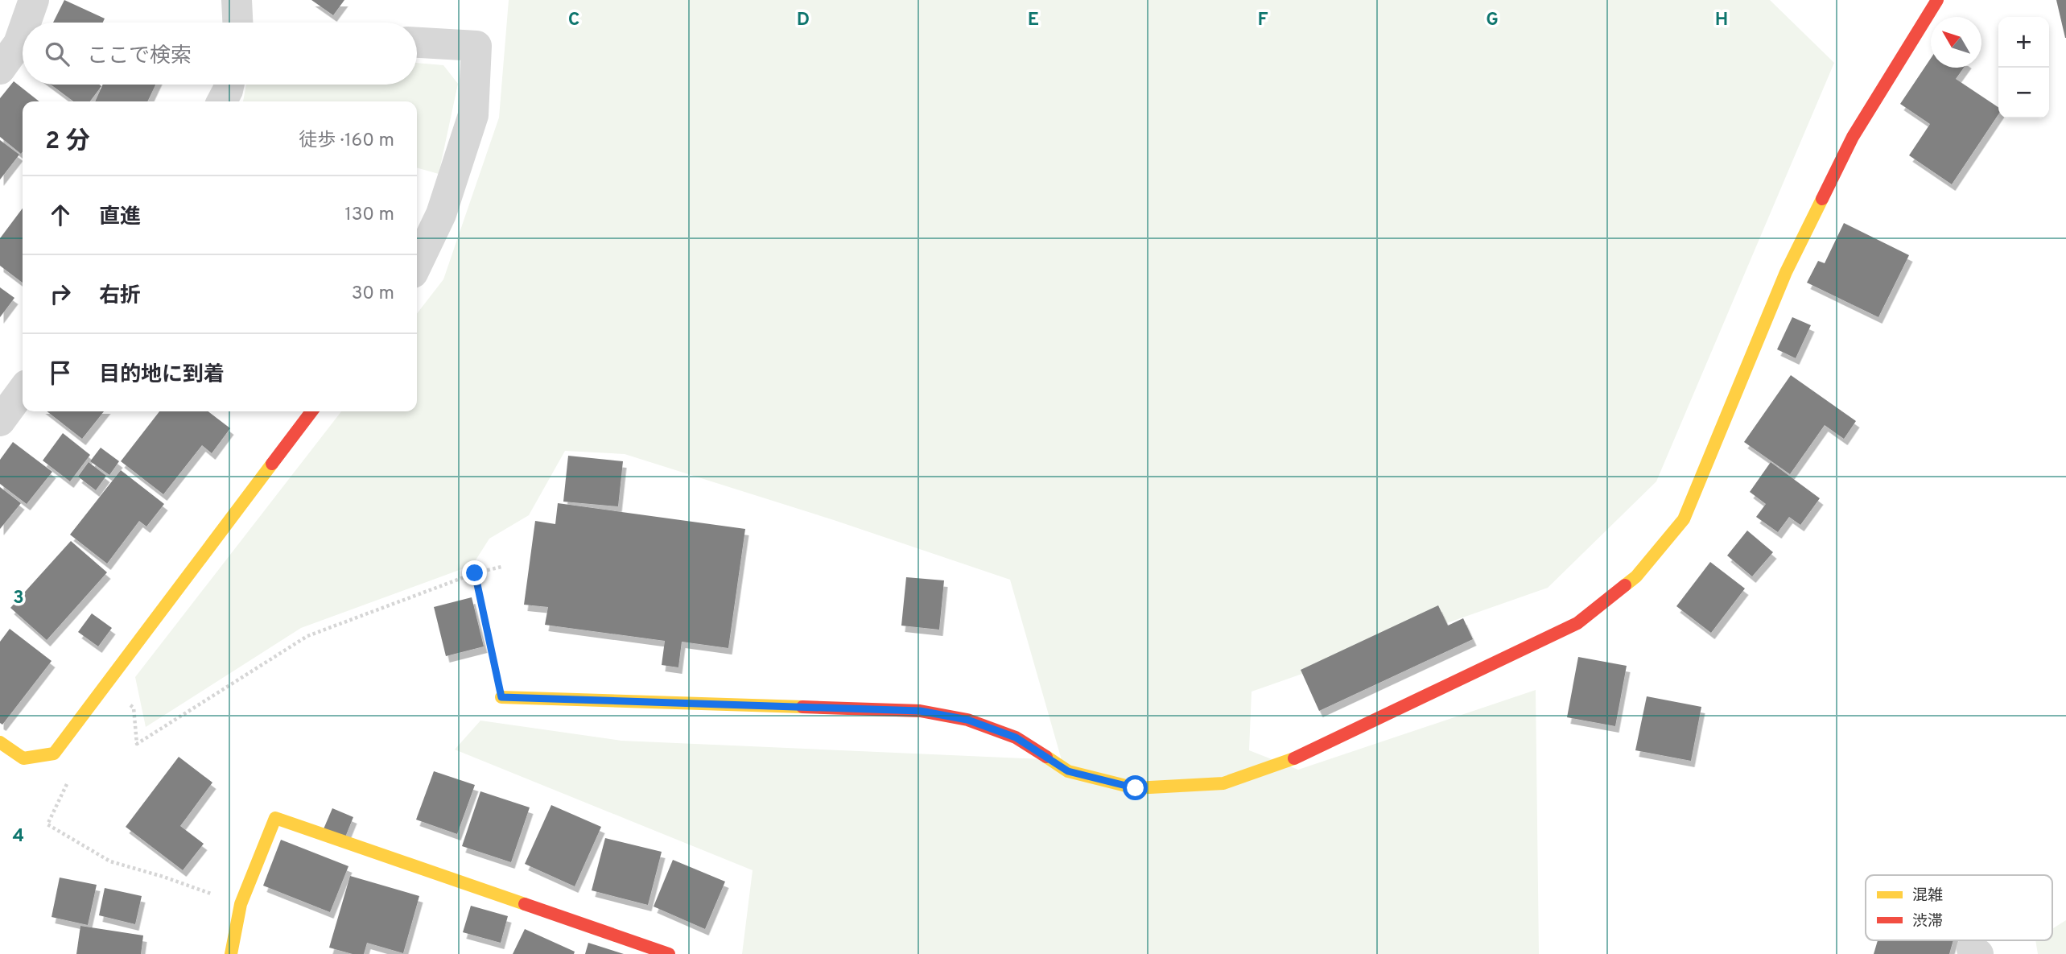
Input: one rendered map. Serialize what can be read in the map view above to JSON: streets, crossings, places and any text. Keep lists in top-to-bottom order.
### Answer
{
  "legend": ["混雑", "渋滞"],
  "north": "top left",
  "page": {
    "map_buttons": ["+", "−"],
    "search": "ここで検索",
    "heading": ["2 分", "徒歩 · 160 m"],
    "list": [
      ["直進", "130 m"],
      ["右折", "30 m"],
      "目的地に到着"
    ]
  },
  "grid": {
    "columns": [
      "C",
      "D",
      "E",
      "F",
      "G",
      "H"
    ],
    "rows": ["3", "4"]
  }
}
